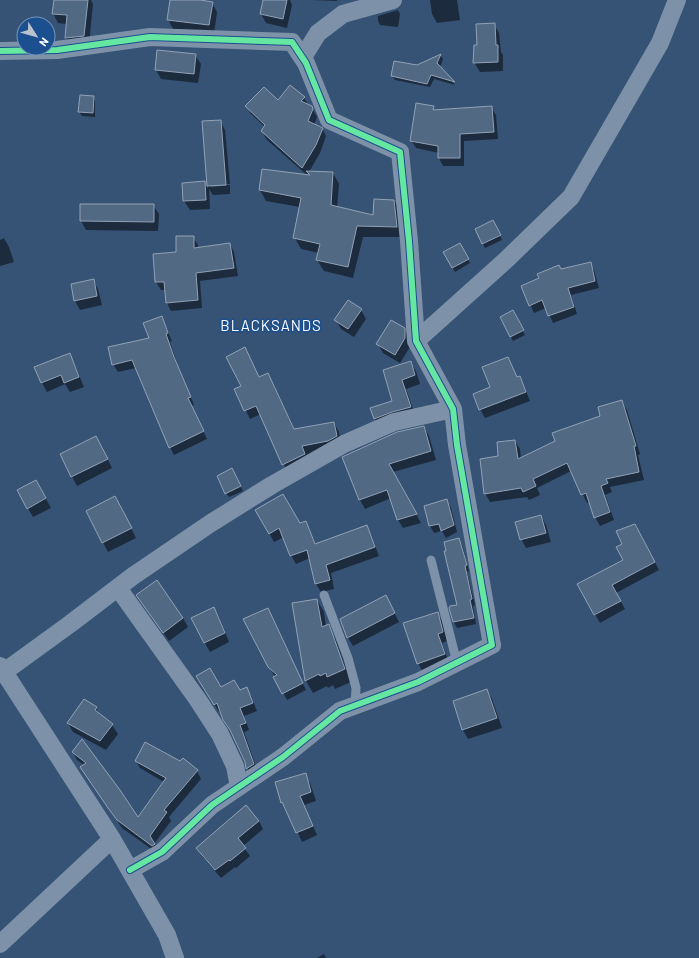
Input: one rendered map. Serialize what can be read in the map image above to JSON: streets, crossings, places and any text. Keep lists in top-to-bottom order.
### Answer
{
  "districts": ["BLACKSANDS"],
  "north": "bottom right"
}
